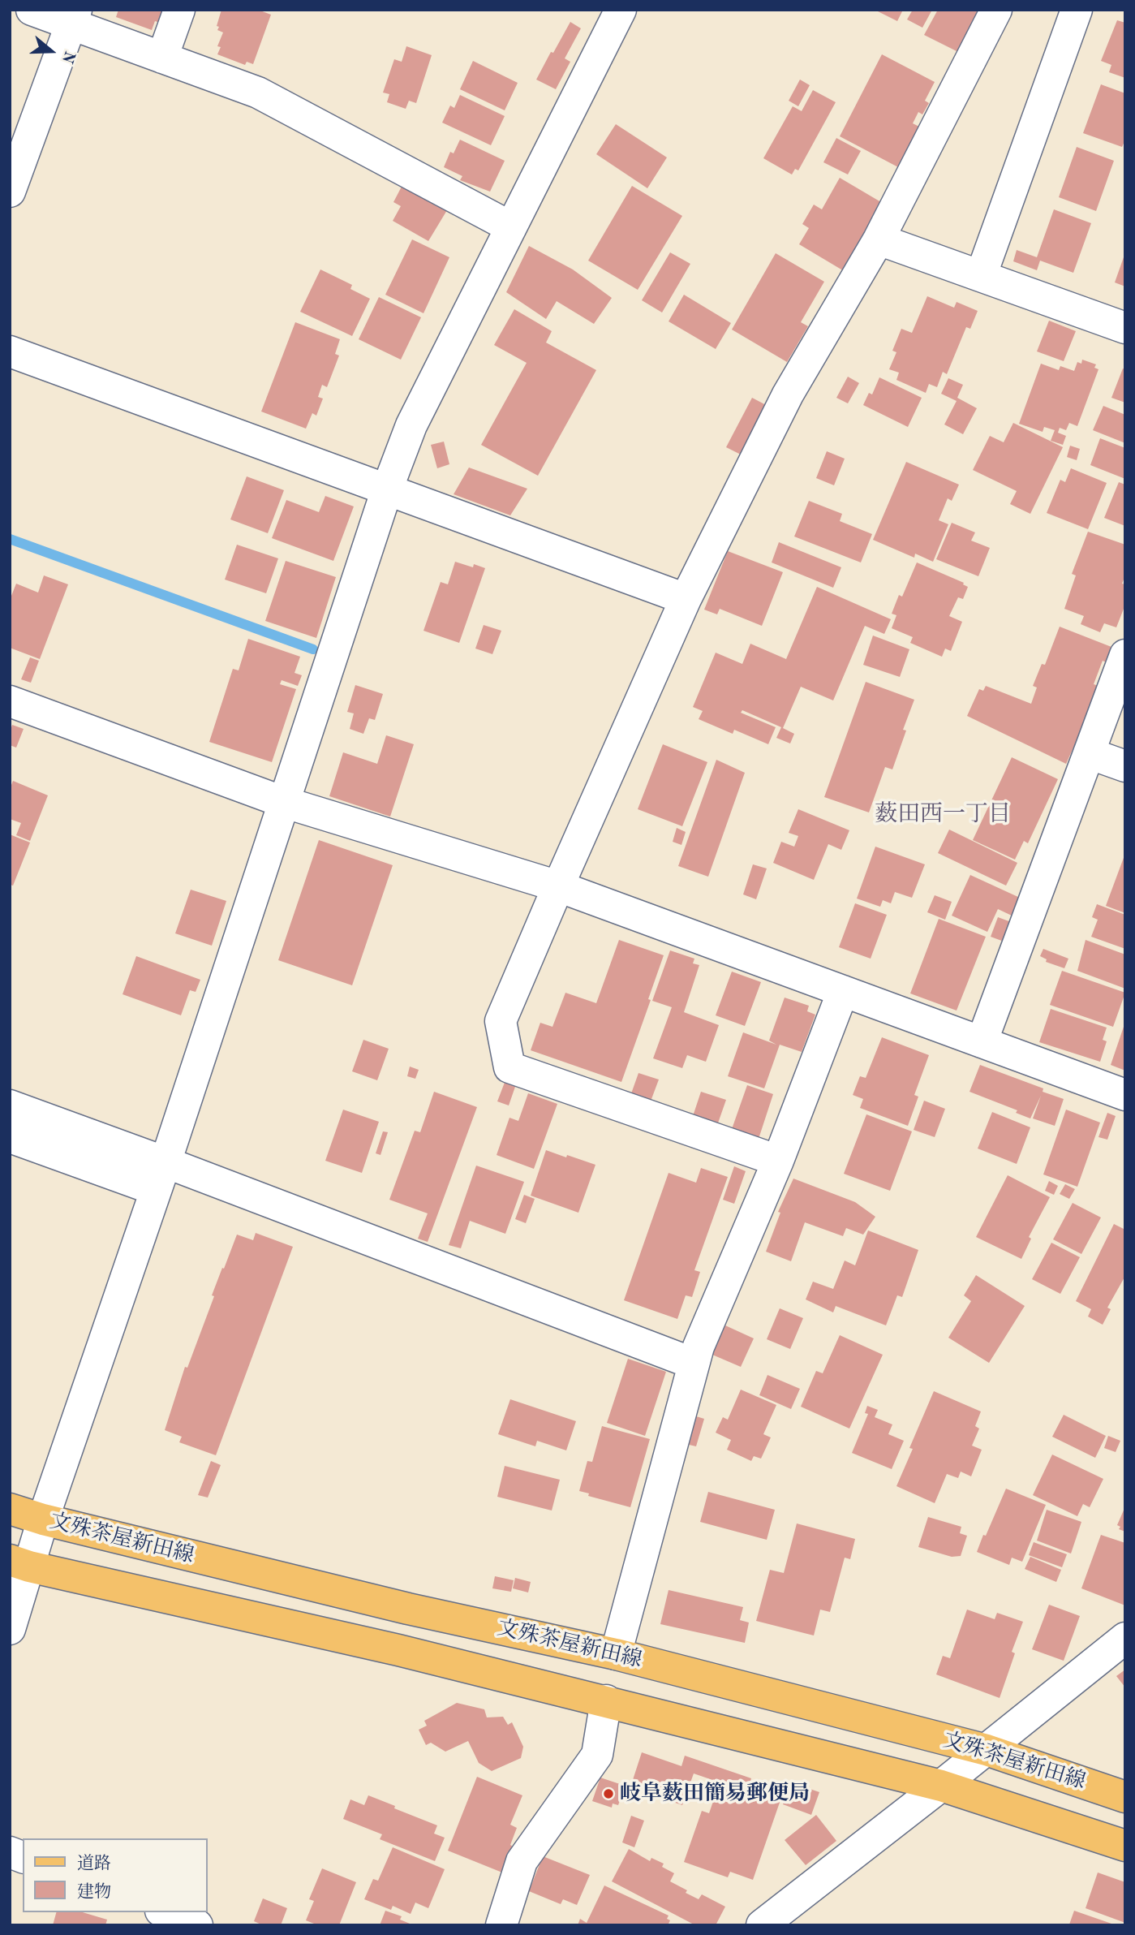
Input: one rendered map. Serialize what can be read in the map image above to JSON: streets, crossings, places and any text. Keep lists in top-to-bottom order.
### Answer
{
  "streets": {
    "main road": ["文殊茶屋新田線"]
  },
  "districts": ["薮田西一丁目"],
  "places": ["岐阜薮田簡易郵便局"],
  "legend": ["道路", "建物"],
  "north": "right"
}
